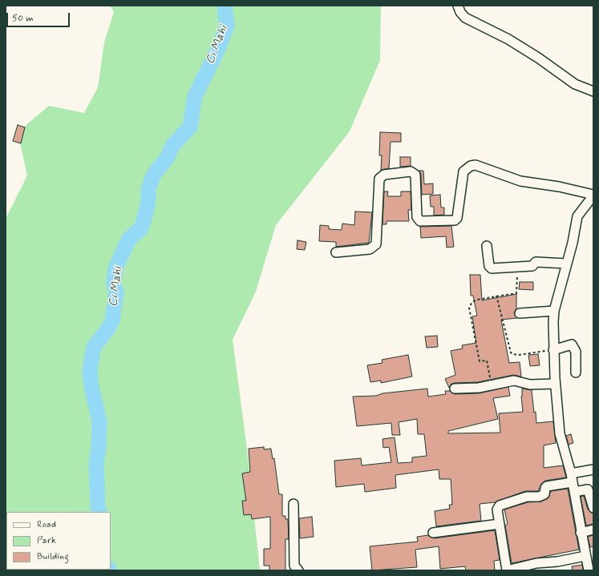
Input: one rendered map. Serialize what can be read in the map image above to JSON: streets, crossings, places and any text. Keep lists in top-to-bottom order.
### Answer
{
  "water": ["Ci Mahi"],
  "legend": ["Road", "Park", "Building"],
  "scale_bar": "50 m"
}
